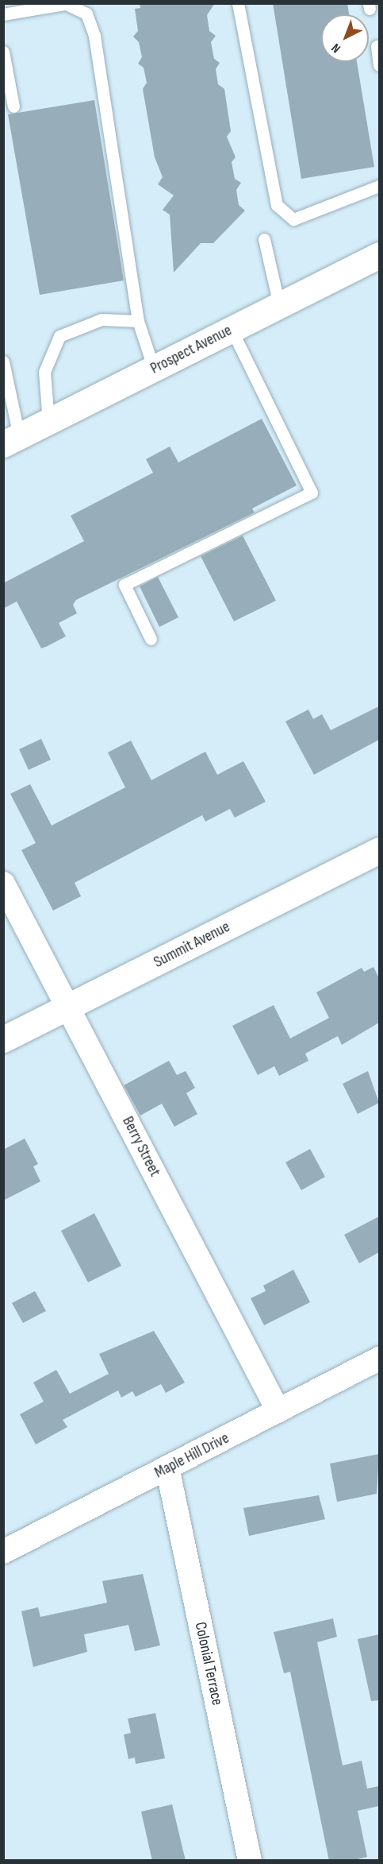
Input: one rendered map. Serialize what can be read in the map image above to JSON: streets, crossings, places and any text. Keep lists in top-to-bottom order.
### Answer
{
  "streets": {
    "street": [
      "Prospect Avenue",
      "Summit Avenue",
      "Berry Street",
      "Maple Hill Drive",
      "Colonial Terrace"
    ]
  },
  "crossings": [
    ["Summit Avenue", "Berry Street"],
    ["Berry Street", "Maple Hill Drive"],
    ["Maple Hill Drive", "Colonial Terrace"]
  ],
  "north": "bottom left"
}
